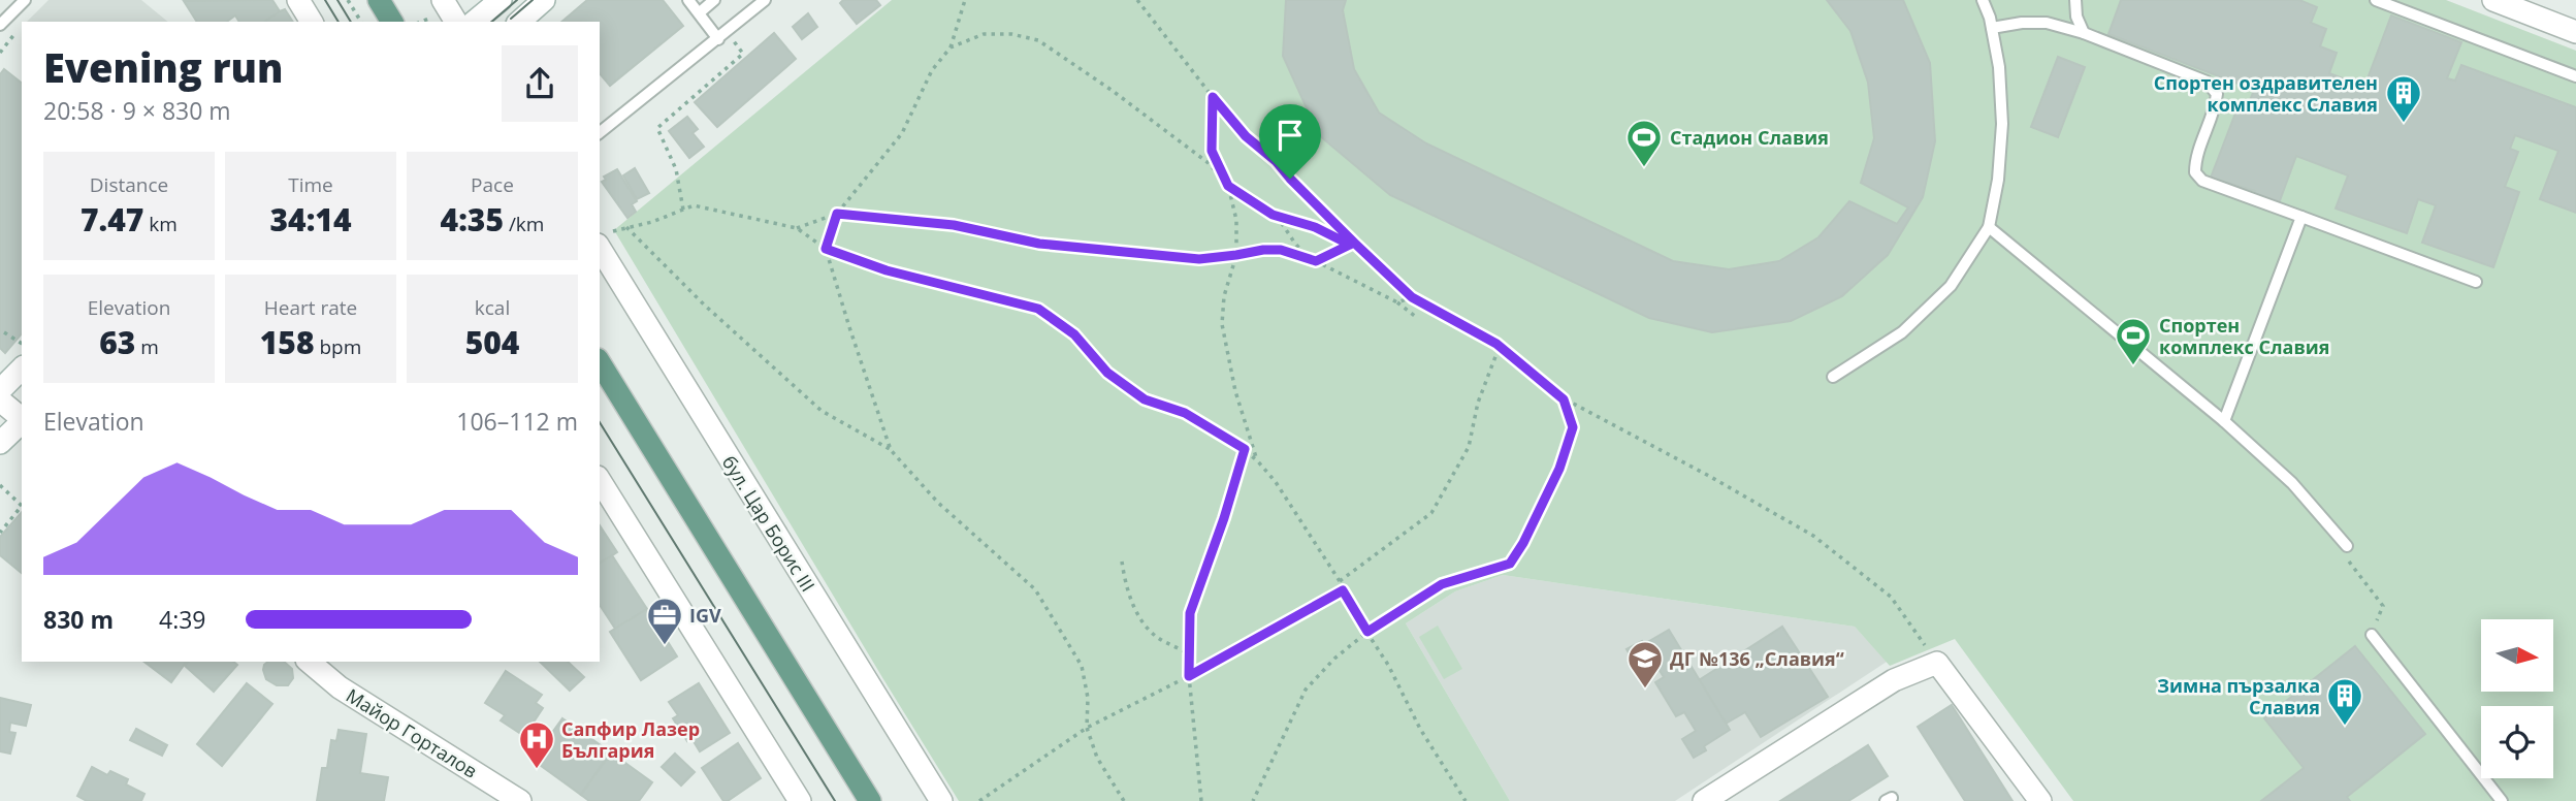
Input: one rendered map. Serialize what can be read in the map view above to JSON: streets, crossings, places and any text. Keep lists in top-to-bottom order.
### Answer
{
  "streets": {
    "street": ["бул. Цар Борис III", "Майор Горталов"]
  },
  "places": {
    "building": ["Спортен оздравителен комплекс Славия", "Зимна пързалка Славия"],
    "sports": ["Стадион Славия", "Спортен комплекс Славия"],
    "office": ["IGV"],
    "school or university": ["ДГ №136 „Славия“"],
    "hospital": ["Сапфир Лазер България"]
  },
  "north": "right",
  "page": {
    "heading": ["Evening run", "20:58 · 9 × 830 m"],
    "stats": [
      ["Distance", "7.47 km"],
      ["Time", "34:14"],
      ["Pace", "4:35 /km"],
      ["Elevation", "63 m"],
      ["Heart rate", "158 bpm"],
      ["kcal", "504"]
    ],
    "chart": ["Elevation", "106–112 m"],
    "list": [
      {
        "name": "830 m",
        "note": "4:39"
      }
    ]
  }
}
